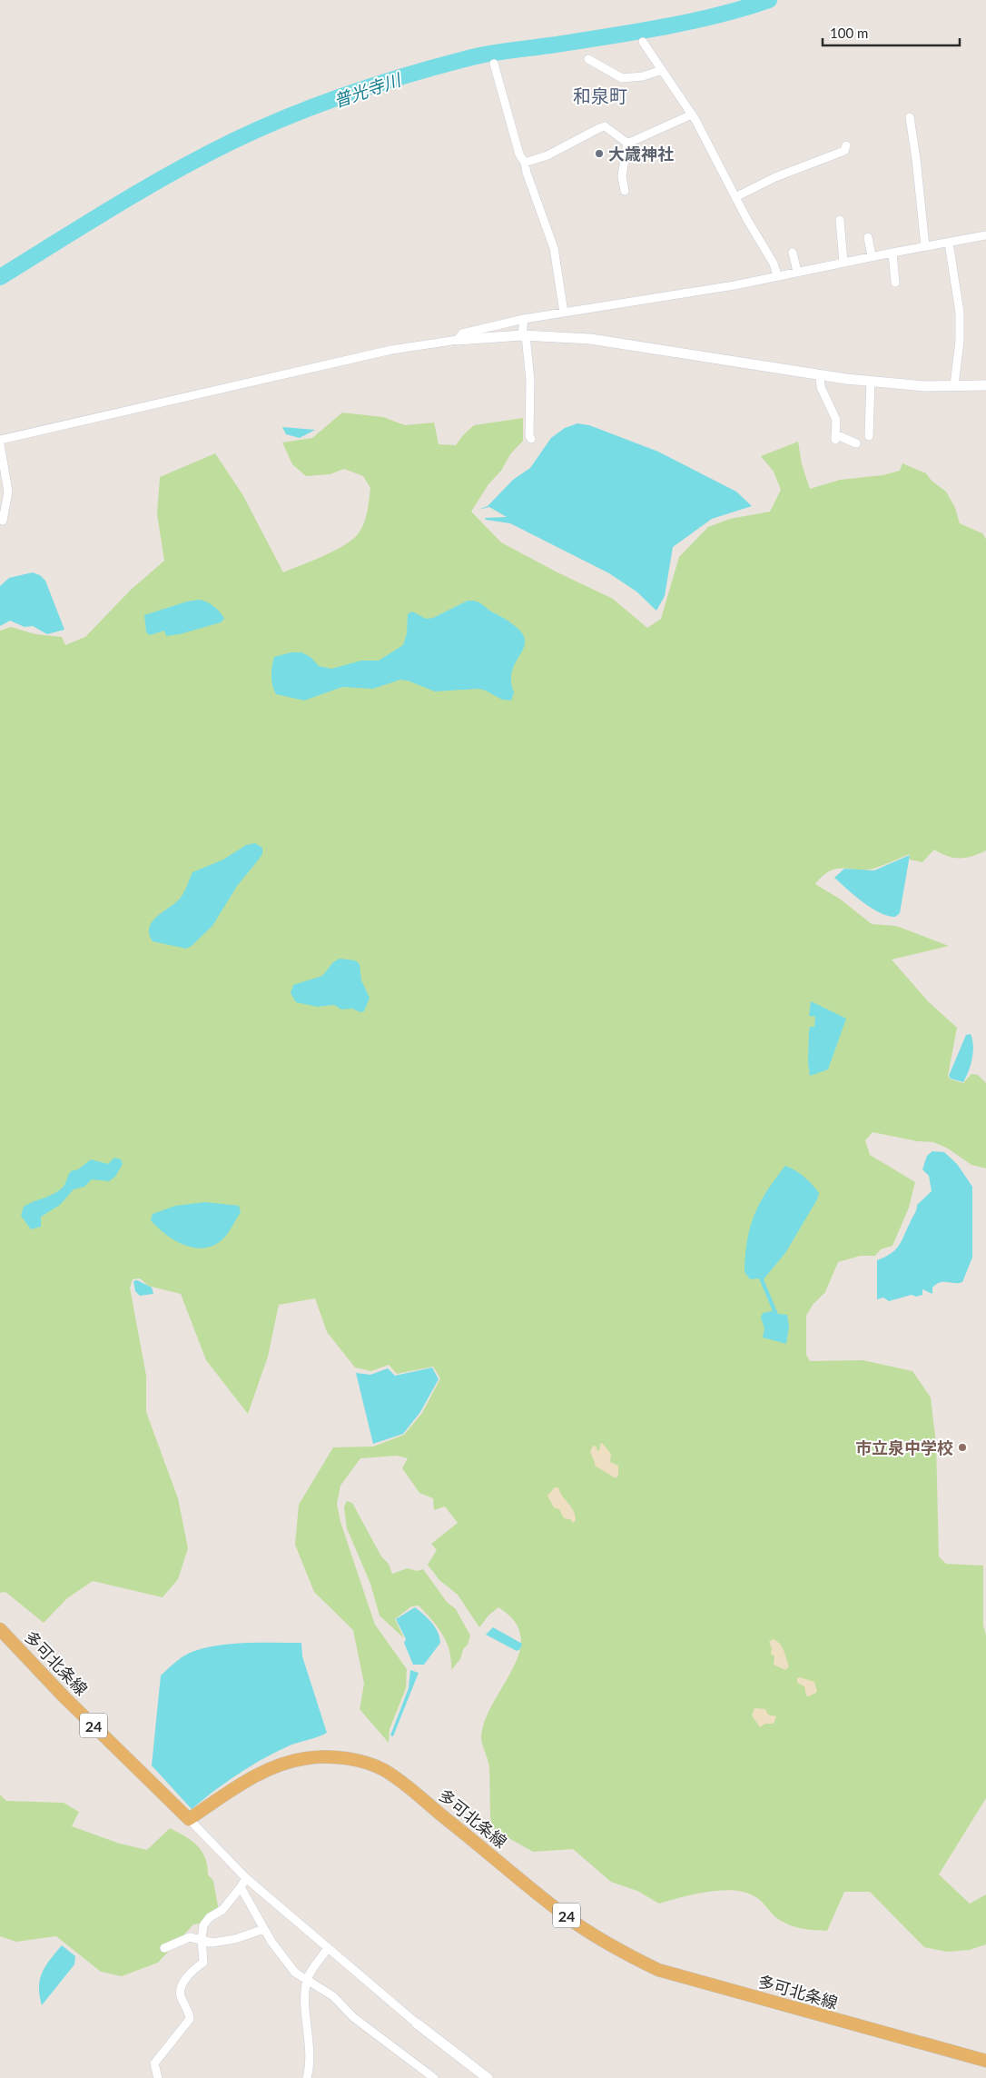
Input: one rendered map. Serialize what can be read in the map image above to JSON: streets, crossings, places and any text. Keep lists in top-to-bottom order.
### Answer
{
  "streets": {
    "main road": ["多可北条線", "24"]
  },
  "districts": ["和泉町"],
  "water": ["普光寺川"],
  "places": ["大歳神社", "市立泉中学校"],
  "scale_bar": "100 m"
}
